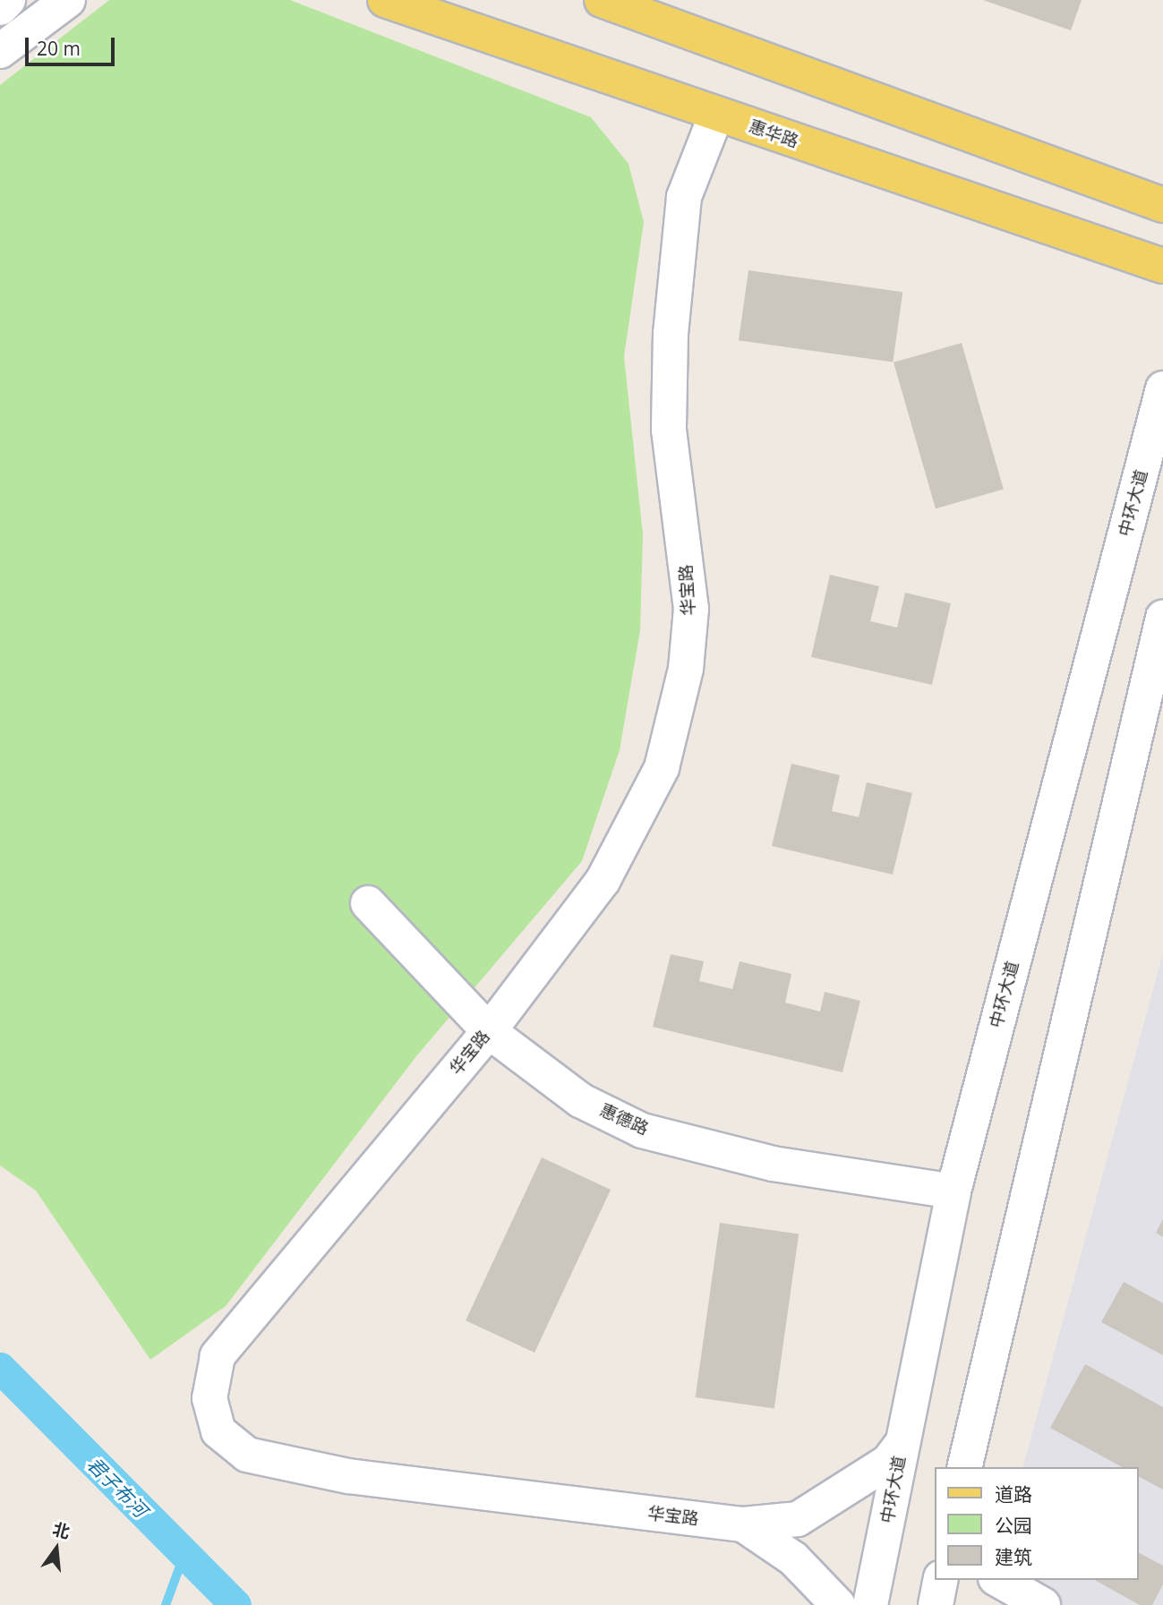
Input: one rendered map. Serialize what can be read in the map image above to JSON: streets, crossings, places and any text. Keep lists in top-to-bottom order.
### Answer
{
  "streets": {
    "main road": ["惠华路"],
    "street": ["中环大道", "华宝路", "惠德路"]
  },
  "crossings": [
    ["惠华路", "华宝路"],
    ["中环大道", "惠德路"],
    ["华宝路", "惠德路"]
  ],
  "water": ["君子布河"],
  "legend": ["道路", "公园", "建筑"],
  "scale_bar": "20 m",
  "north": "top"
}
